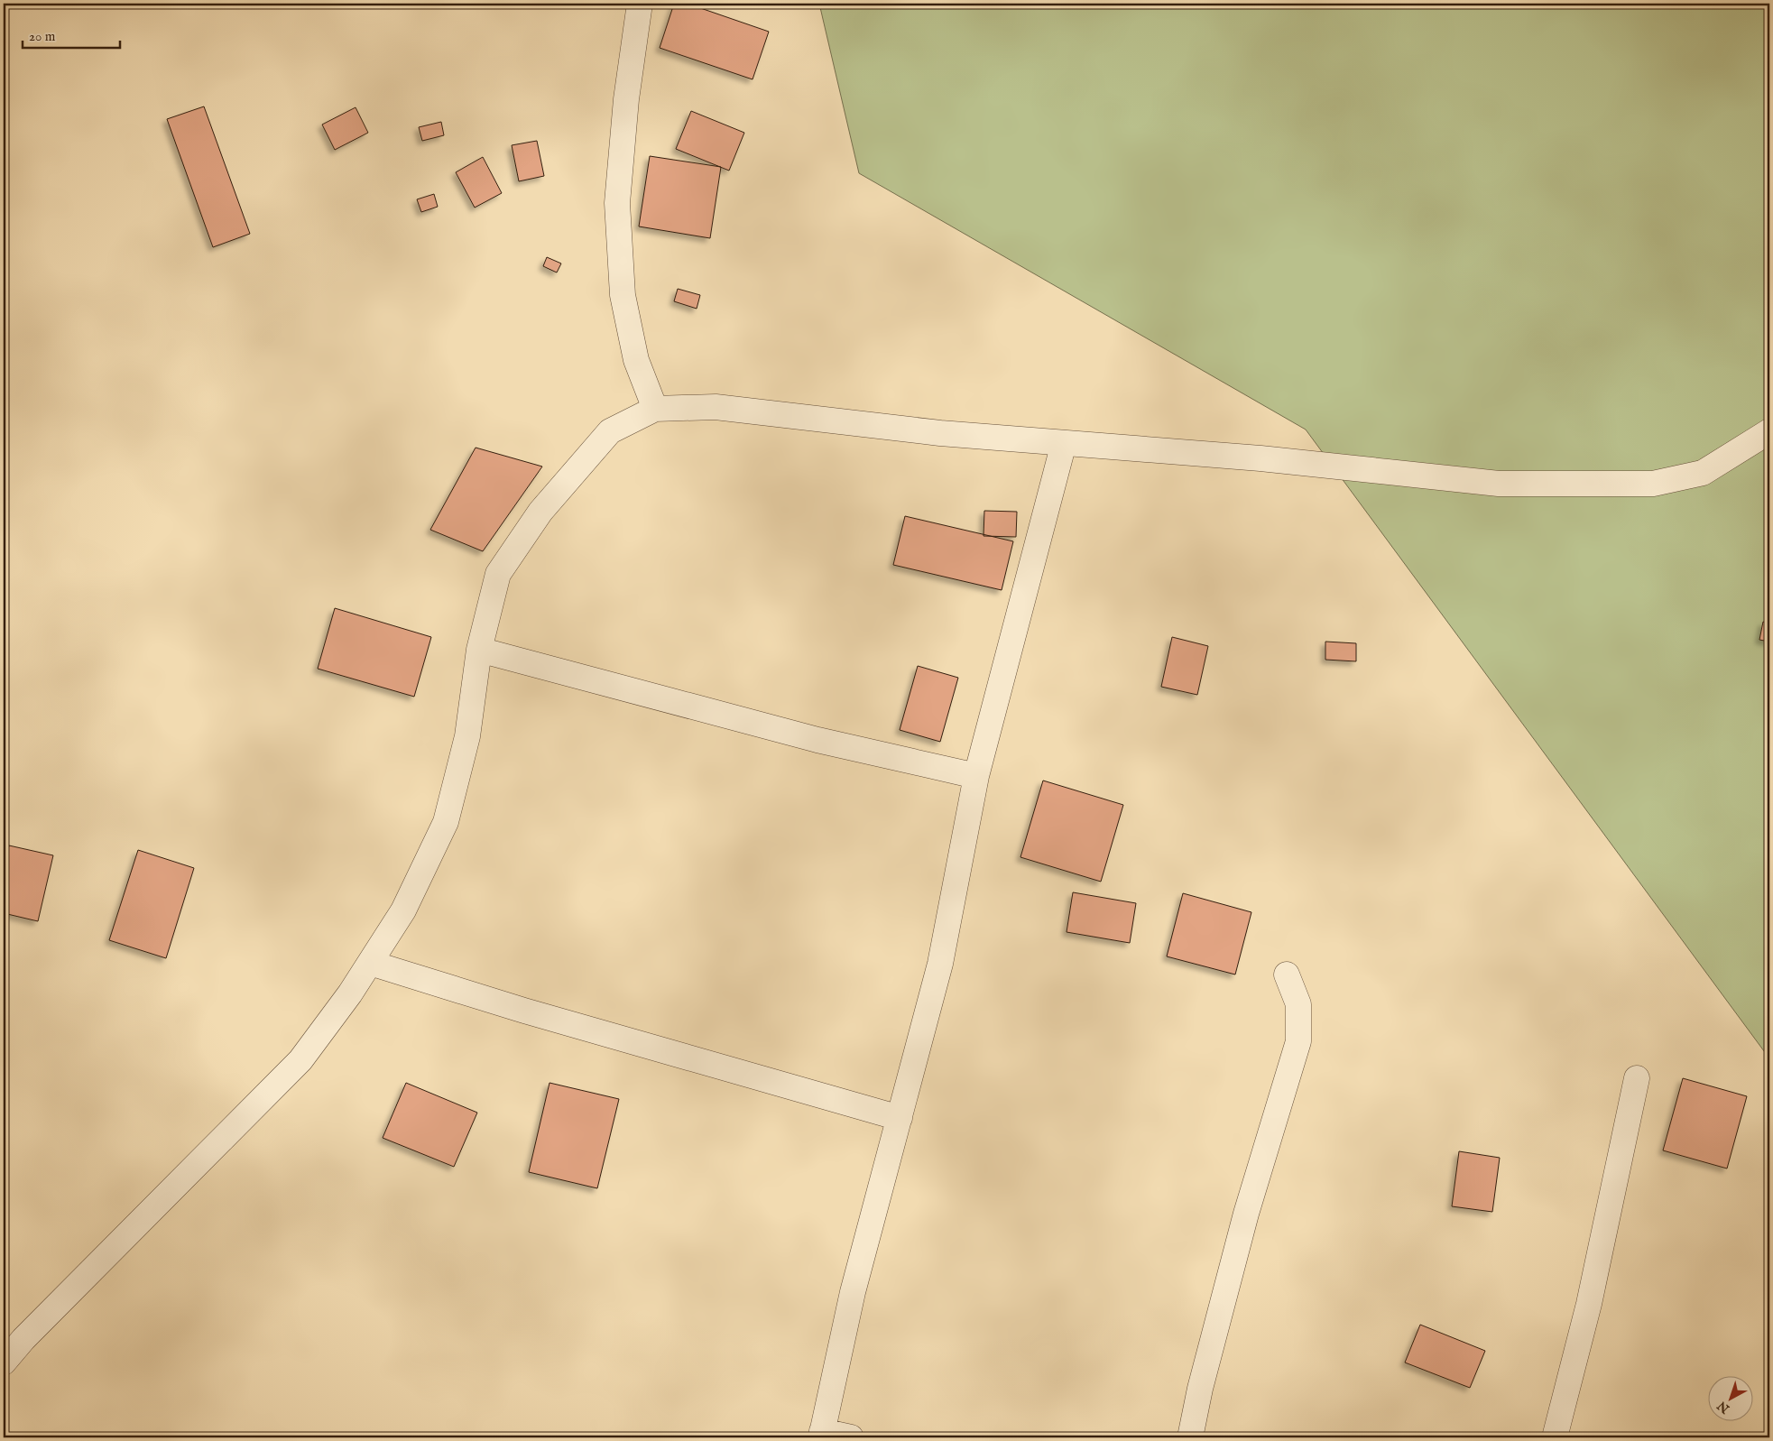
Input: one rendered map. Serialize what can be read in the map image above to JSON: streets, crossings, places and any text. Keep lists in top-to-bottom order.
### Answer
{
  "scale_bar": "20 m",
  "north": "bottom left"
}
